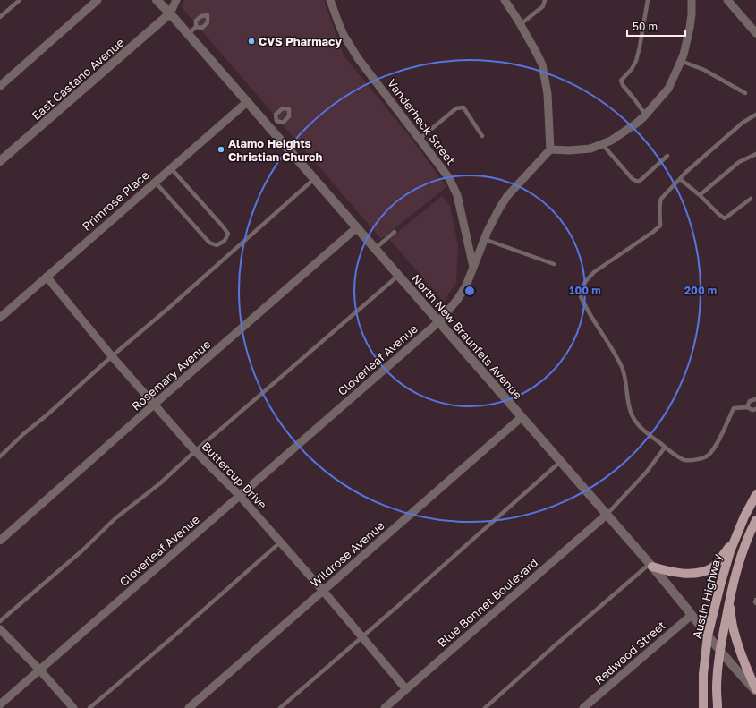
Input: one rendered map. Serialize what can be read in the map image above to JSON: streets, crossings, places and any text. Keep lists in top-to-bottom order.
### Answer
{
  "streets": {
    "main road": ["Austin Highway"],
    "street": [
      "East Castano Avenue",
      "Vanderheck Street",
      "Primrose Place",
      "North New Braunfels Avenue",
      "Cloverleaf Avenue",
      "Rosemary Avenue",
      "Buttercup Drive",
      "Wildrose Avenue",
      "Blue Bonnet Boulevard",
      "Redwood Street"
    ]
  },
  "crossings": [
    ["East Castano Avenue", "North New Braunfels Avenue"],
    ["Vanderheck Street", "Cloverleaf Avenue"],
    ["Primrose Place", "North New Braunfels Avenue"],
    ["Primrose Place", "Buttercup Drive"],
    ["North New Braunfels Avenue", "Cloverleaf Avenue"],
    ["North New Braunfels Avenue", "Rosemary Avenue"],
    ["North New Braunfels Avenue", "Wildrose Avenue"],
    ["North New Braunfels Avenue", "Austin Highway"],
    ["North New Braunfels Avenue", "Blue Bonnet Boulevard"],
    ["North New Braunfels Avenue", "Redwood Street"],
    ["Cloverleaf Avenue", "Buttercup Drive"],
    ["Rosemary Avenue", "Buttercup Drive"],
    ["Buttercup Drive", "Wildrose Avenue"],
    ["Buttercup Drive", "Blue Bonnet Boulevard"]
  ],
  "places": ["CVS Pharmacy", "Alamo Heights Christian Church"],
  "scale_bar": "50 m",
  "rings": ["100 m", "200 m"]
}
